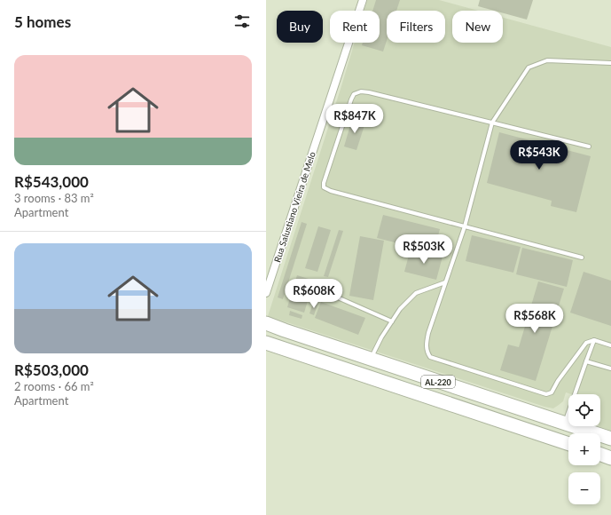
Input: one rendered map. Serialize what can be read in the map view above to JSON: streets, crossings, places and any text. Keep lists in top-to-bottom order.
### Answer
{
  "streets": {
    "highway": ["AL-220"],
    "street": ["Rua Salustiano Vieira de Melo"]
  },
  "page": {
    "heading": "5 homes",
    "chip": [
      "Buy",
      "Rent",
      "Filters",
      "New"
    ],
    "list": [
      {
        "name": "R$543,000",
        "note": "3 rooms · 83 m² · Apartment"
      },
      {
        "name": "R$503,000",
        "note": "2 rooms · 66 m² · Apartment"
      }
    ],
    "price": [
      "R$847K",
      "R$543K",
      "R$503K",
      "R$608K",
      "R$568K"
    ],
    "map_buttons": ["+", "−"]
  }
}
